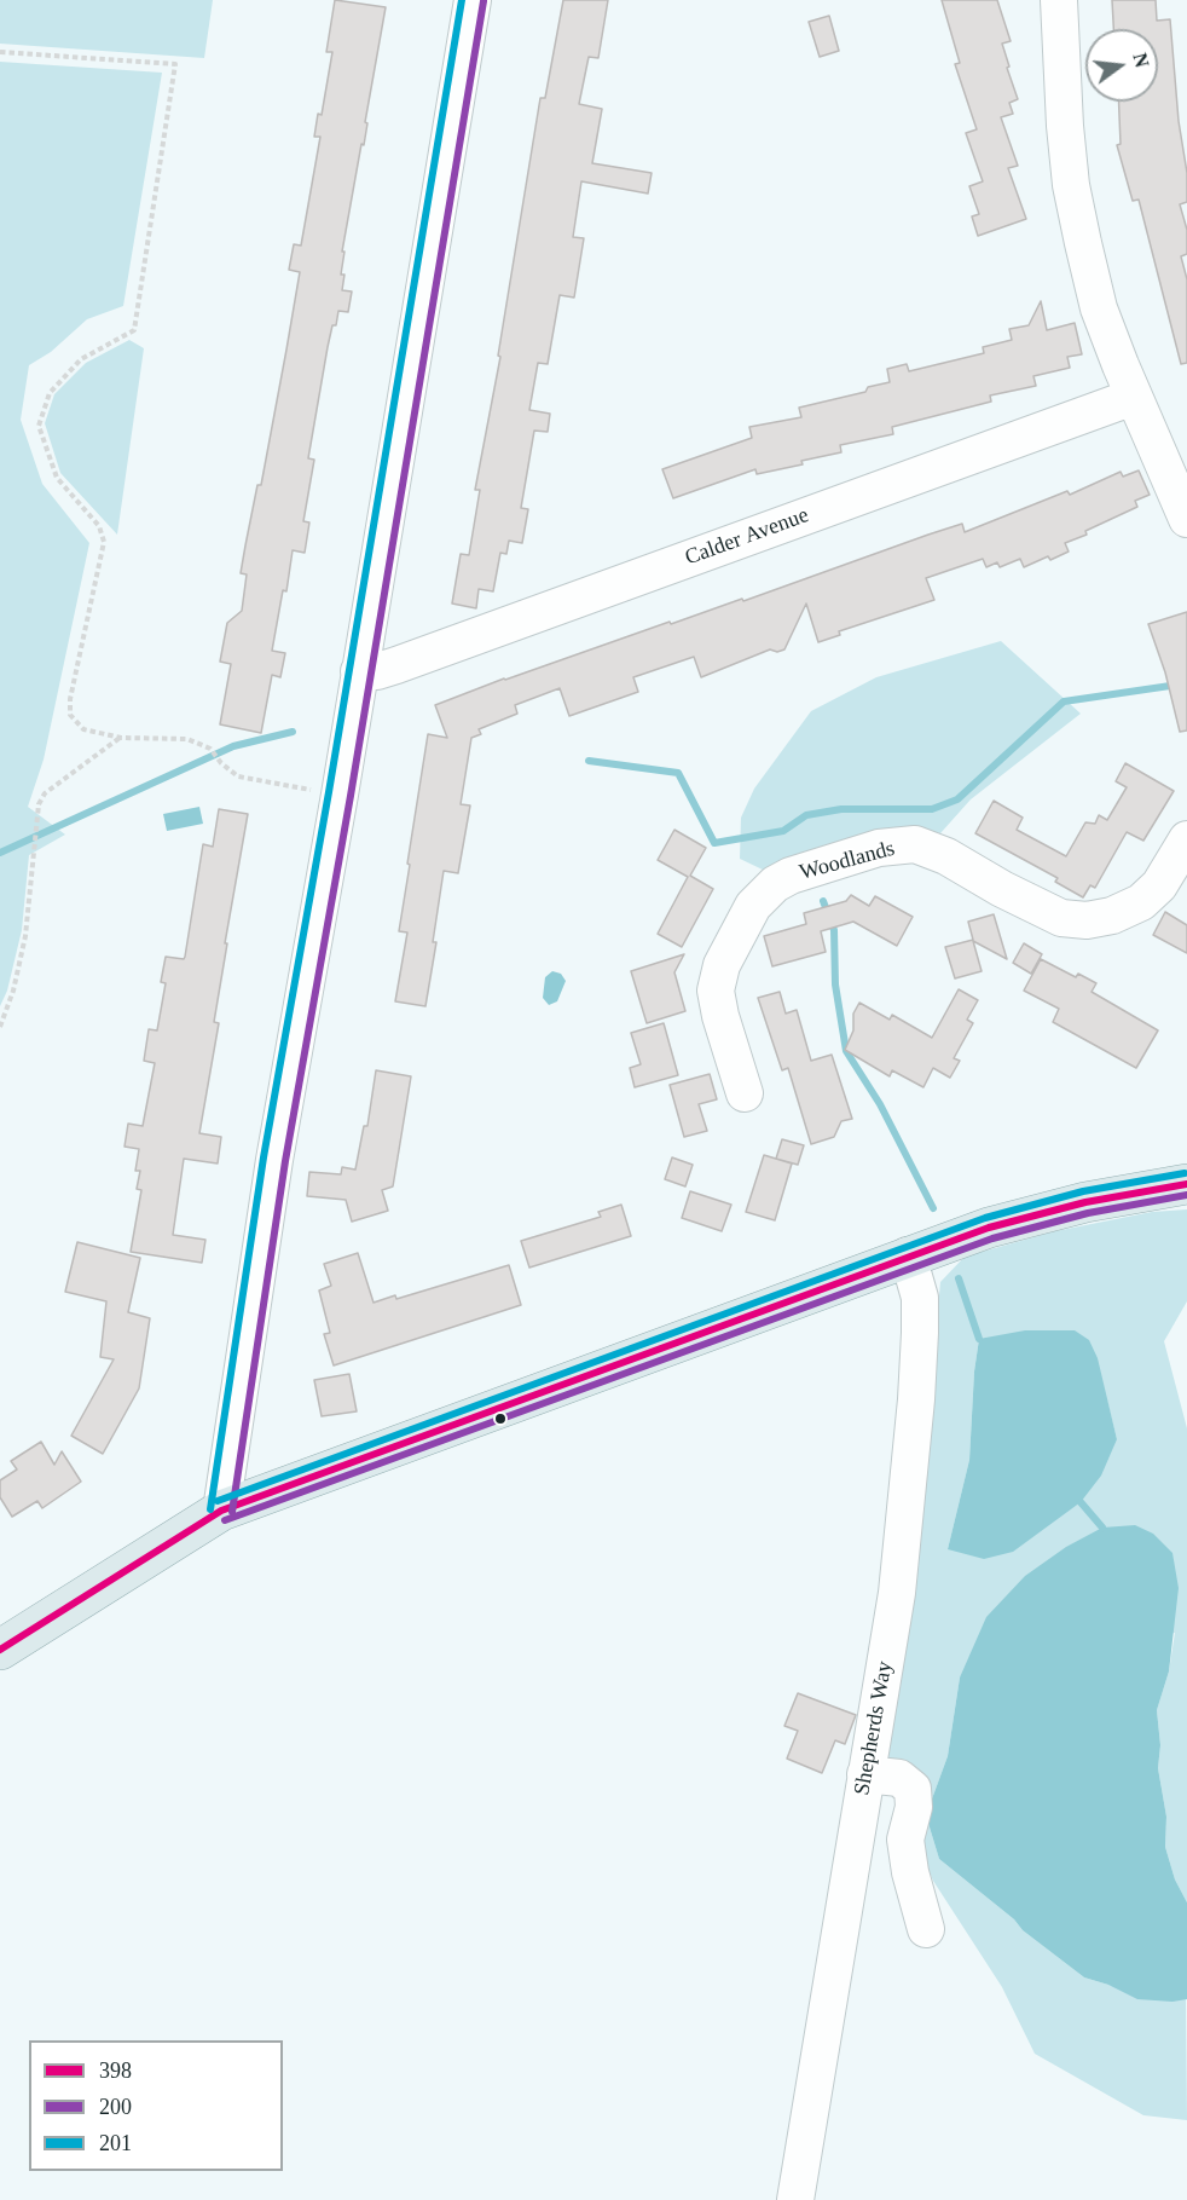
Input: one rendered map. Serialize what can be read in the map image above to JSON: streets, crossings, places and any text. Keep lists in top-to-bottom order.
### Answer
{
  "streets": {
    "street": ["Calder Avenue", "Woodlands", "Shepherds Way"]
  },
  "lines": ["transit line 201", "transit line 200", "transit line 398"],
  "legend": ["398", "200", "201"],
  "north": "right"
}
